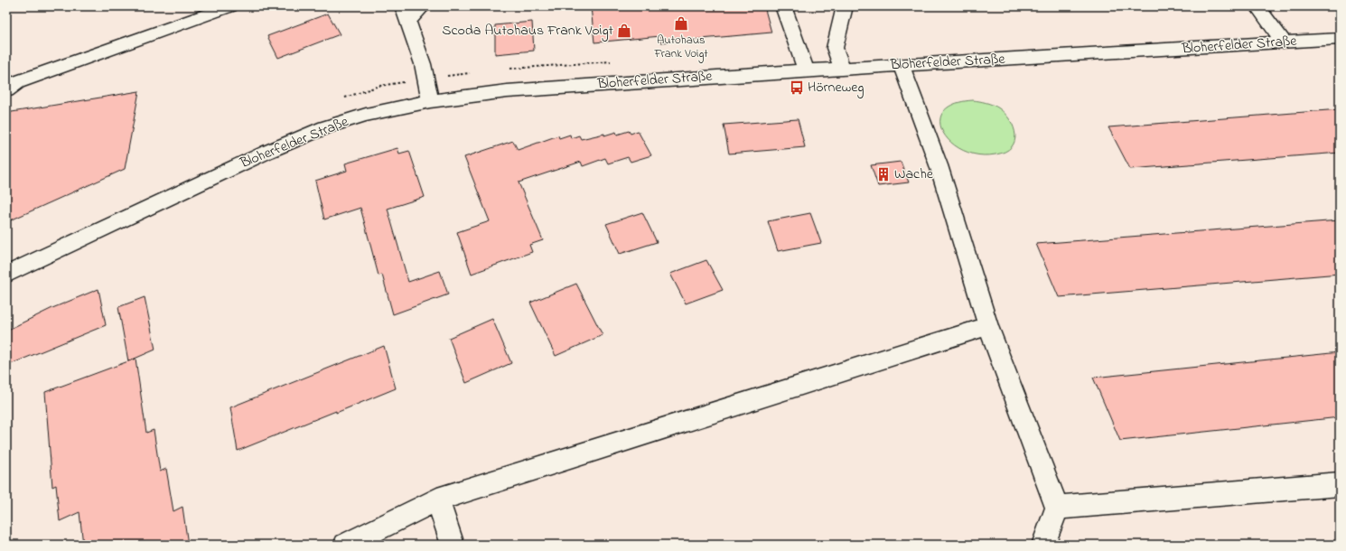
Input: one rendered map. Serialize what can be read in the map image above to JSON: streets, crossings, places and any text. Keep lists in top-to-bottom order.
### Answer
{
  "streets": {
    "street": ["Bloherfelder Straße"]
  },
  "places": {
    "shop": ["Autohaus Frank Voigt", "Scoda Autohaus Frank Voigt"],
    "bus stop": ["Hörneweg"],
    "building": ["Wache"]
  }
}
